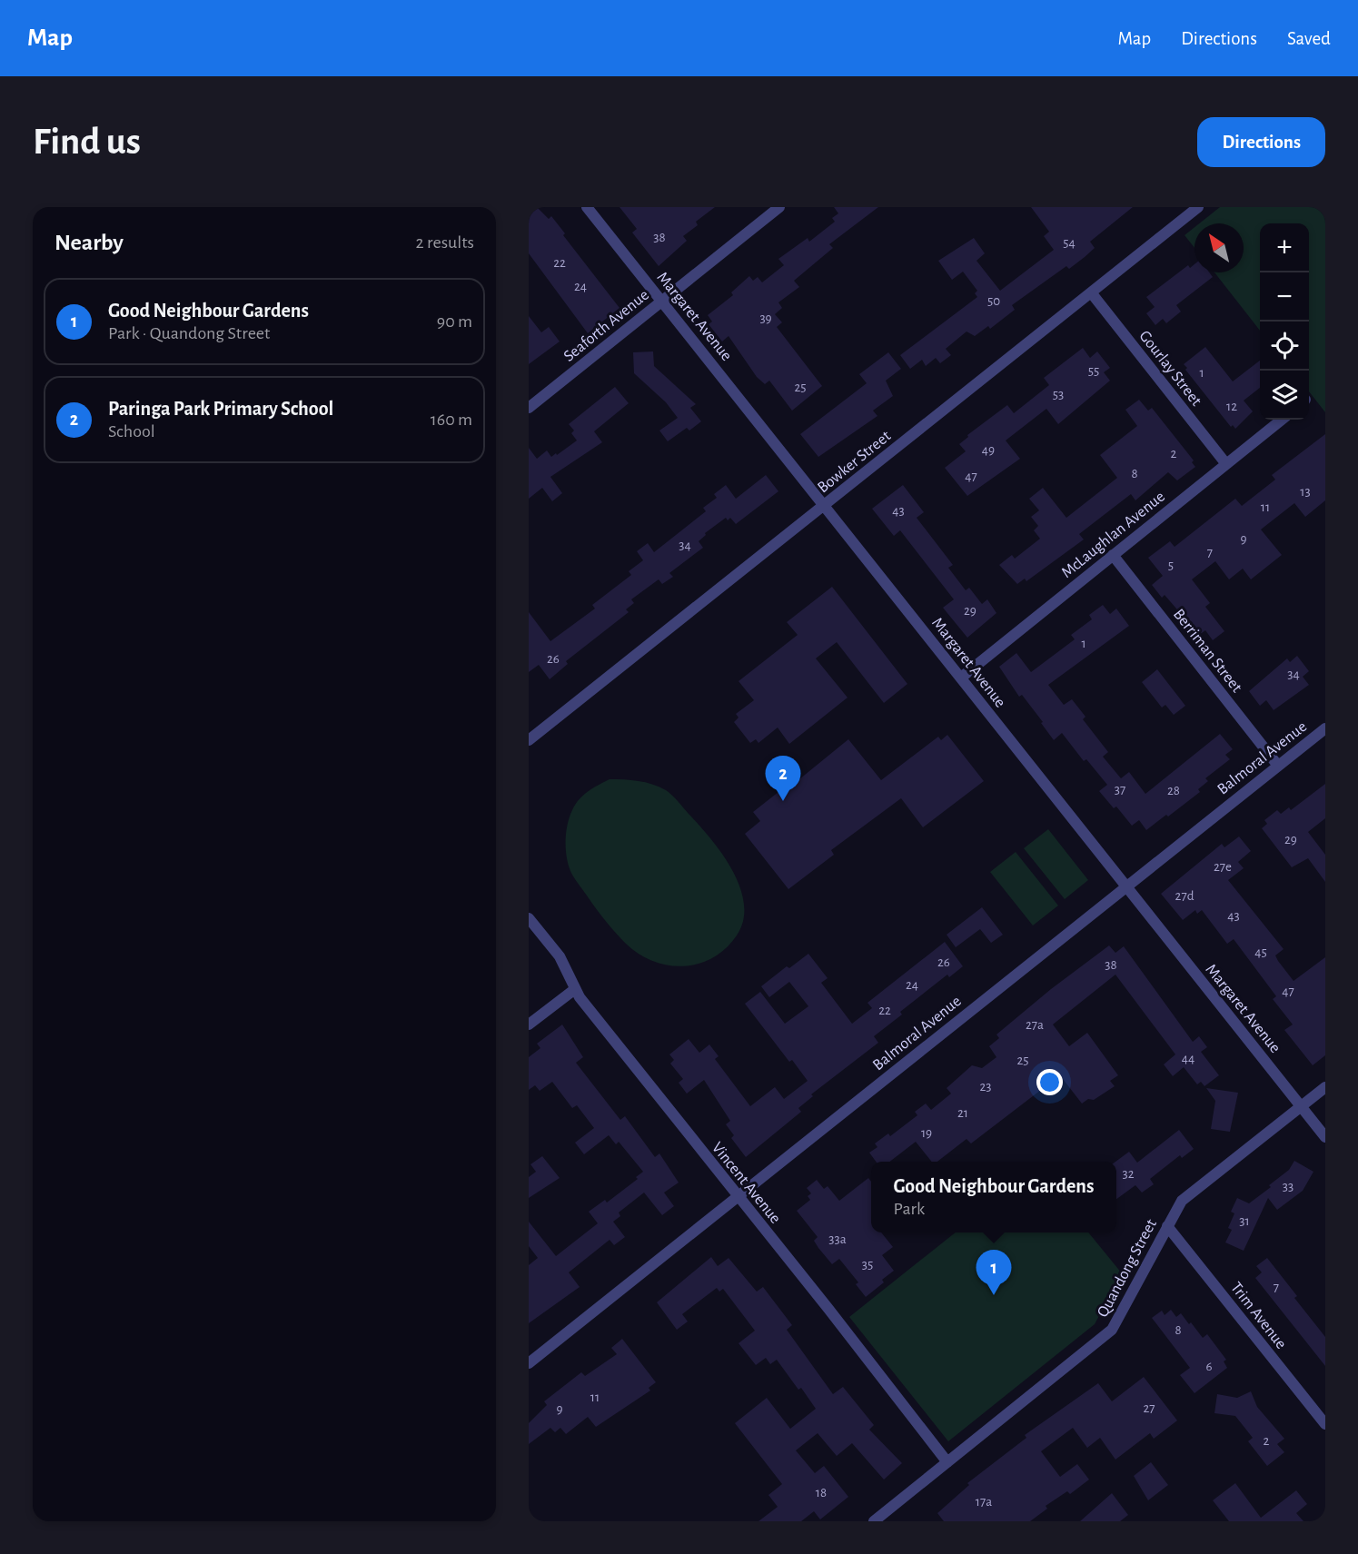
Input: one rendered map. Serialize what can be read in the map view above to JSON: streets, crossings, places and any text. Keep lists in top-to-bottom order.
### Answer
{
  "streets": {
    "street": [
      "Margaret Avenue",
      "Seaforth Avenue",
      "Gourlay Street",
      "Bowker Street",
      "McLaughlan Avenue",
      "Berriman Street",
      "Balmoral Avenue",
      "Vincent Avenue",
      "Quandong Street",
      "Trim Avenue"
    ]
  },
  "crossings": [
    ["Margaret Avenue", "Seaforth Avenue"],
    ["Margaret Avenue", "Bowker Street"],
    ["Margaret Avenue", "McLaughlan Avenue"],
    ["Margaret Avenue", "Balmoral Avenue"],
    ["Margaret Avenue", "Quandong Street"],
    ["Gourlay Street", "Bowker Street"],
    ["Gourlay Street", "McLaughlan Avenue"],
    ["McLaughlan Avenue", "Berriman Street"],
    ["Berriman Street", "Balmoral Avenue"],
    ["Balmoral Avenue", "Vincent Avenue"],
    ["Vincent Avenue", "Quandong Street"],
    ["Quandong Street", "Trim Avenue"]
  ],
  "house_numbers": [
    "38",
    "54",
    "22",
    "24",
    "50",
    "39",
    "55",
    "1",
    "25",
    "53",
    "12",
    "49",
    "2",
    "8",
    "47",
    "13",
    "11",
    "43",
    "9",
    "34",
    "7",
    "5",
    "29",
    "1",
    "26",
    "34",
    "37",
    "28",
    "29",
    "27e",
    "27d",
    "43",
    "45",
    "26",
    "38",
    "24",
    "47",
    "22",
    "27a",
    "44",
    "25",
    "23",
    "21",
    "19",
    "32",
    "33",
    "31",
    "33a",
    "35",
    "7",
    "8",
    "6",
    "11",
    "27",
    "9",
    "2",
    "18",
    "17a"
  ],
  "north": "top left",
  "page": {
    "header": "Map",
    "nav": ["Map", "Directions", "Saved"],
    "buttons": "Directions",
    "title": "Find us",
    "heading": ["Nearby", "2 results"],
    "map_buttons": ["+", "−"],
    "list": [
      {
        "mark": "1",
        "name": "Good Neighbour Gardens",
        "note": "Park · Quandong Street",
        "value": "90 m"
      },
      {
        "mark": "2",
        "name": "Paringa Park Primary School",
        "note": "School",
        "value": "160 m"
      }
    ],
    "pins": ["2", "1"],
    "popup": ["Good Neighbour Gardens", "Park"]
  }
}
